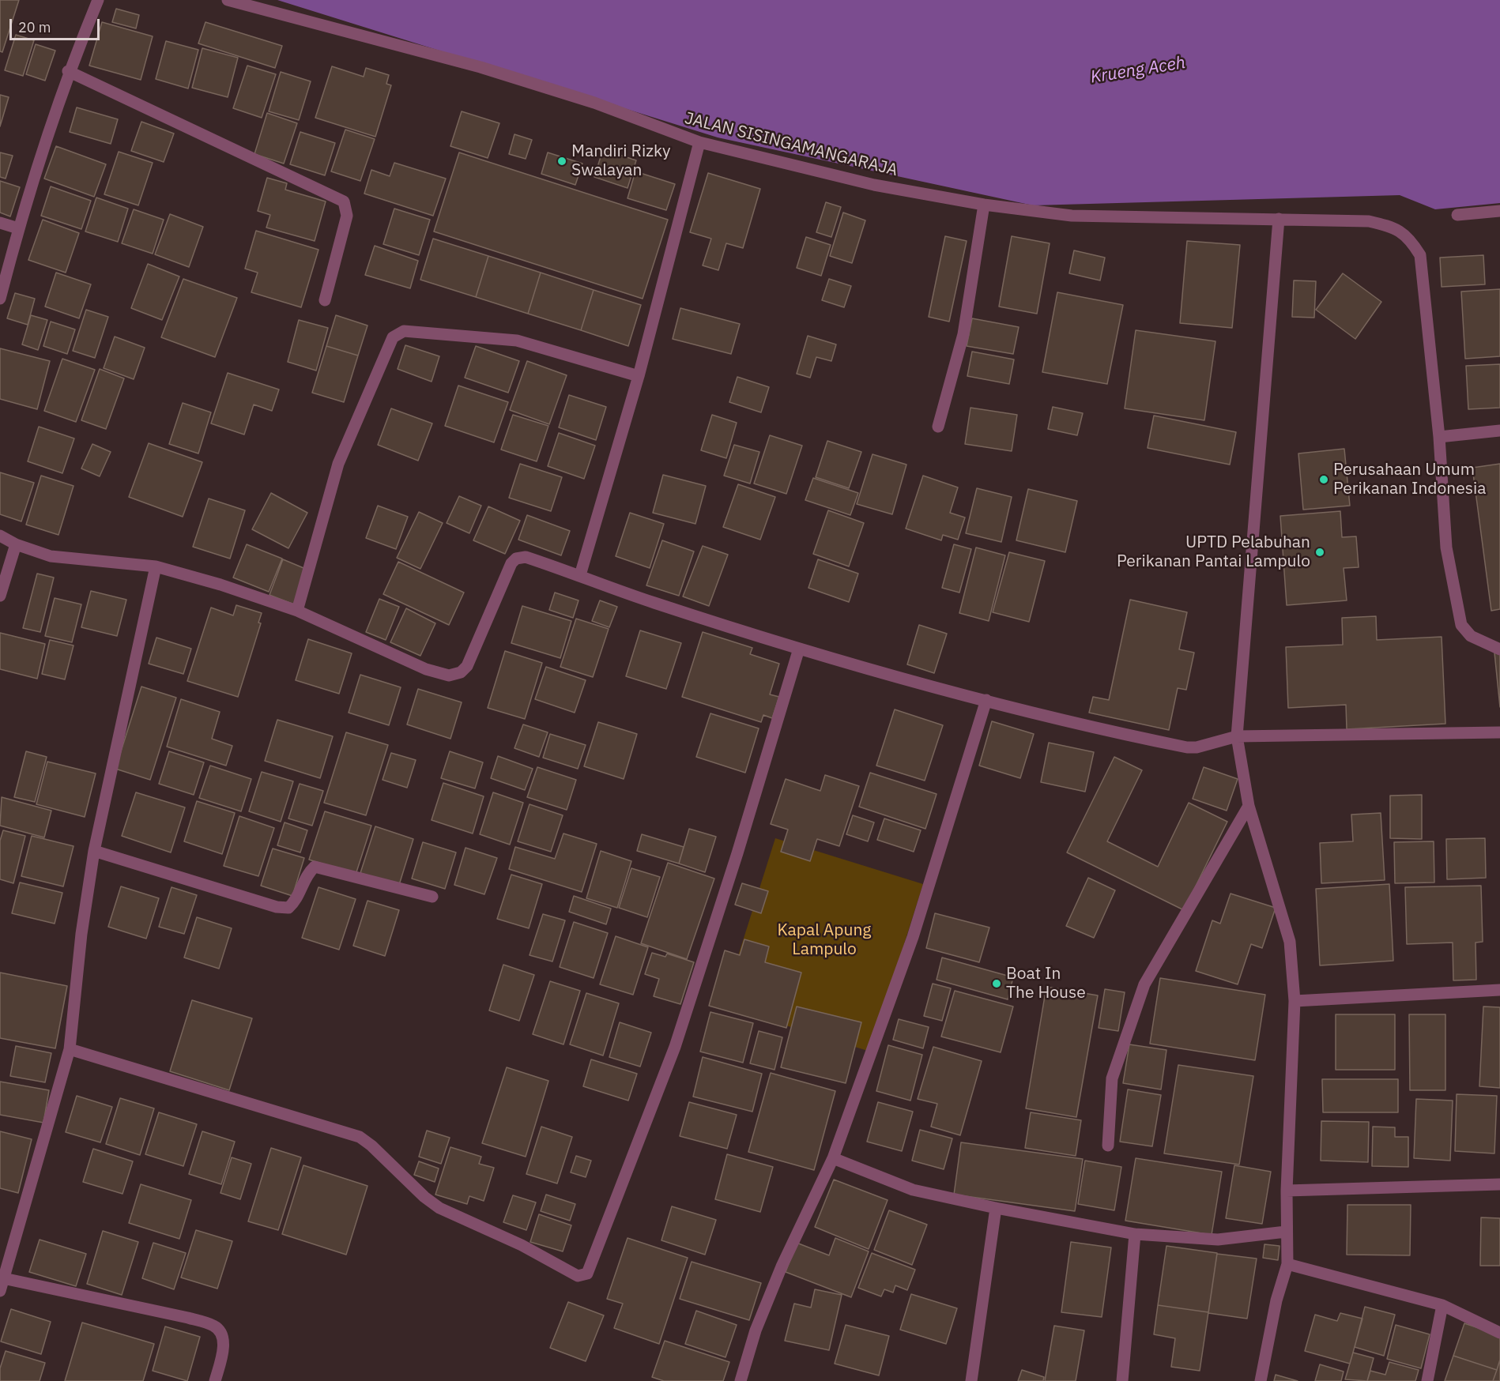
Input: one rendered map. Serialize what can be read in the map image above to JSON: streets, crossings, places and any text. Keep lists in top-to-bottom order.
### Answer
{
  "streets": {
    "street": ["JALAN SISINGAMANGARAJA"]
  },
  "water": ["Krueng Aceh"],
  "parks": ["Kapal Apung Lampulo"],
  "places": [
    "Mandiri Rizky Swalayan",
    "Perusahaan Umum Perikanan Indonesia",
    "UPTD Pelabuhan Perikanan Pantai Lampulo",
    "Boat In The House"
  ],
  "scale_bar": "20 m"
}
